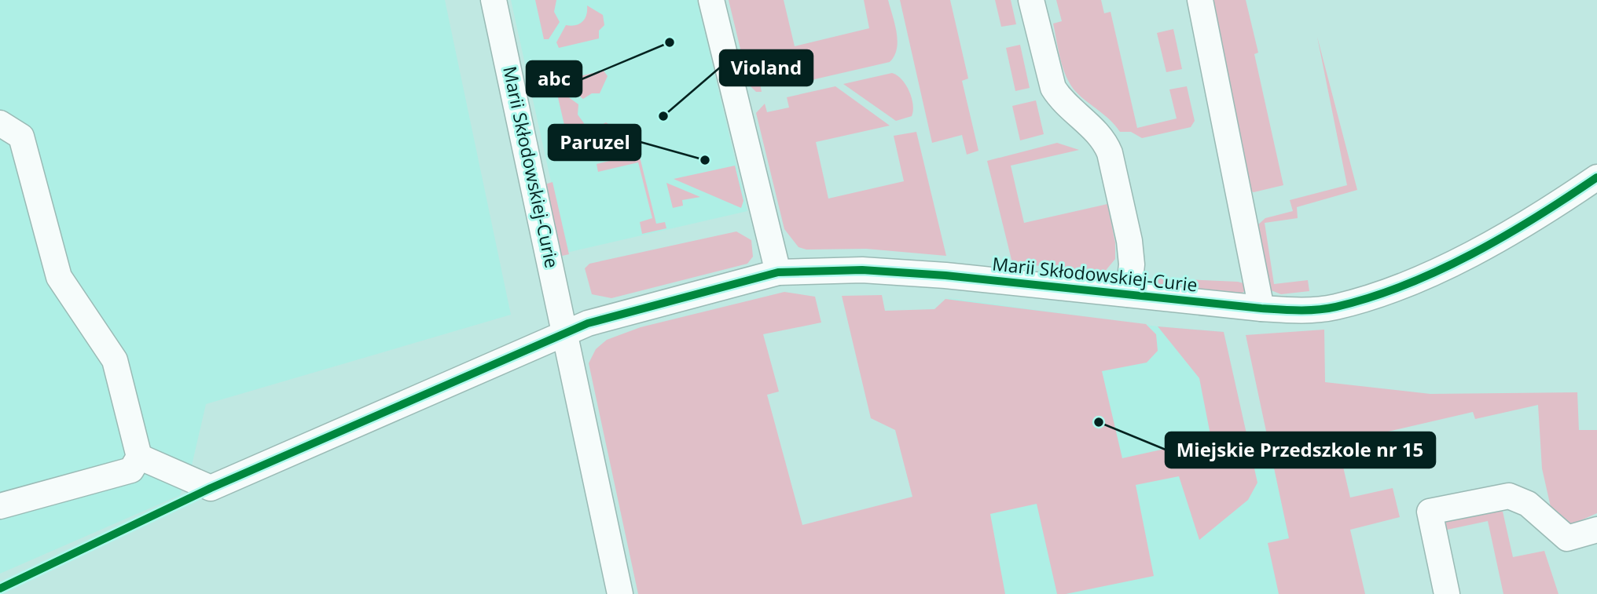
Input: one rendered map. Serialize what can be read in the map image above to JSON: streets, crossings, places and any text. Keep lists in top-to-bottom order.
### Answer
{
  "streets": {
    "street": ["Marii Skłodowskiej-Curie"]
  },
  "places": [
    "abc",
    "Violand",
    "Paruzel",
    "Miejskie Przedszkole nr 15"
  ]
}
